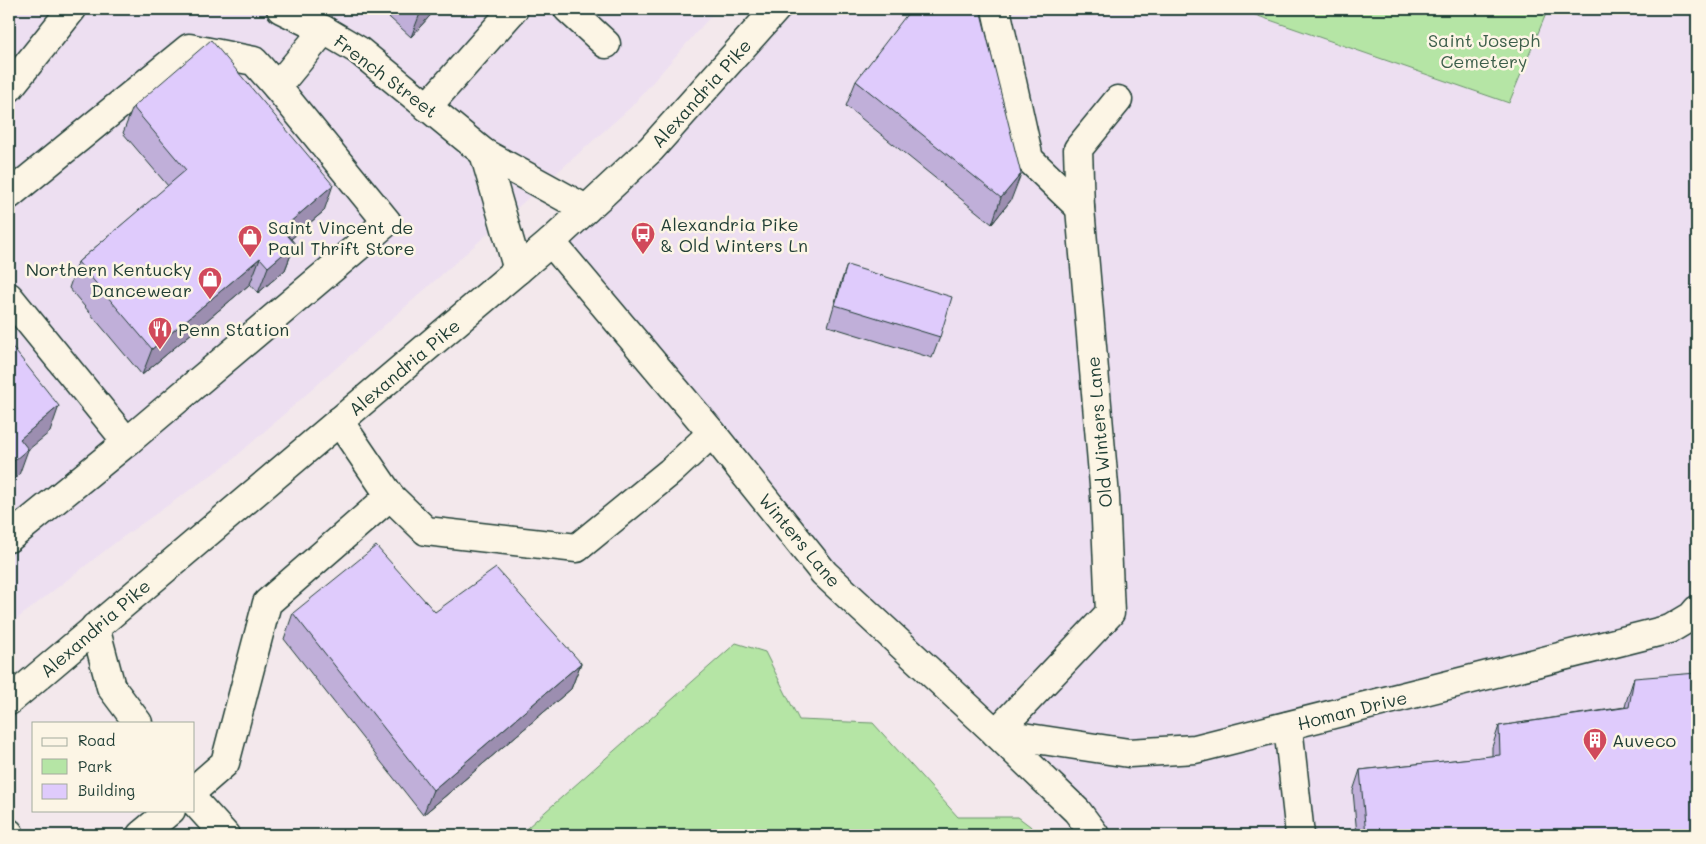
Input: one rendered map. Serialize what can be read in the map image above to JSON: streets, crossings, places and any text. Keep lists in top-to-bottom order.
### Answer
{
  "streets": {
    "main road": [
      "French Street",
      "Alexandria Pike",
      "Old Winters Lane",
      "Winters Lane",
      "Homan Drive"
    ]
  },
  "crossings": [
    ["French Street", "Alexandria Pike"],
    ["Alexandria Pike", "Winters Lane"],
    ["Old Winters Lane", "Winters Lane"],
    ["Old Winters Lane", "Homan Drive"],
    ["Winters Lane", "Homan Drive"]
  ],
  "parks": ["Saint Joseph Cemetery"],
  "places": {
    "bus stop": ["Alexandria Pike & Old Winters Ln"],
    "shop": ["Saint Vincent de Paul Thrift Store", "Northern Kentucky Dancewear"],
    "restaurant": ["Penn Station"],
    "building": ["Auveco"]
  },
  "legend": ["Road", "Park", "Building"]
}
